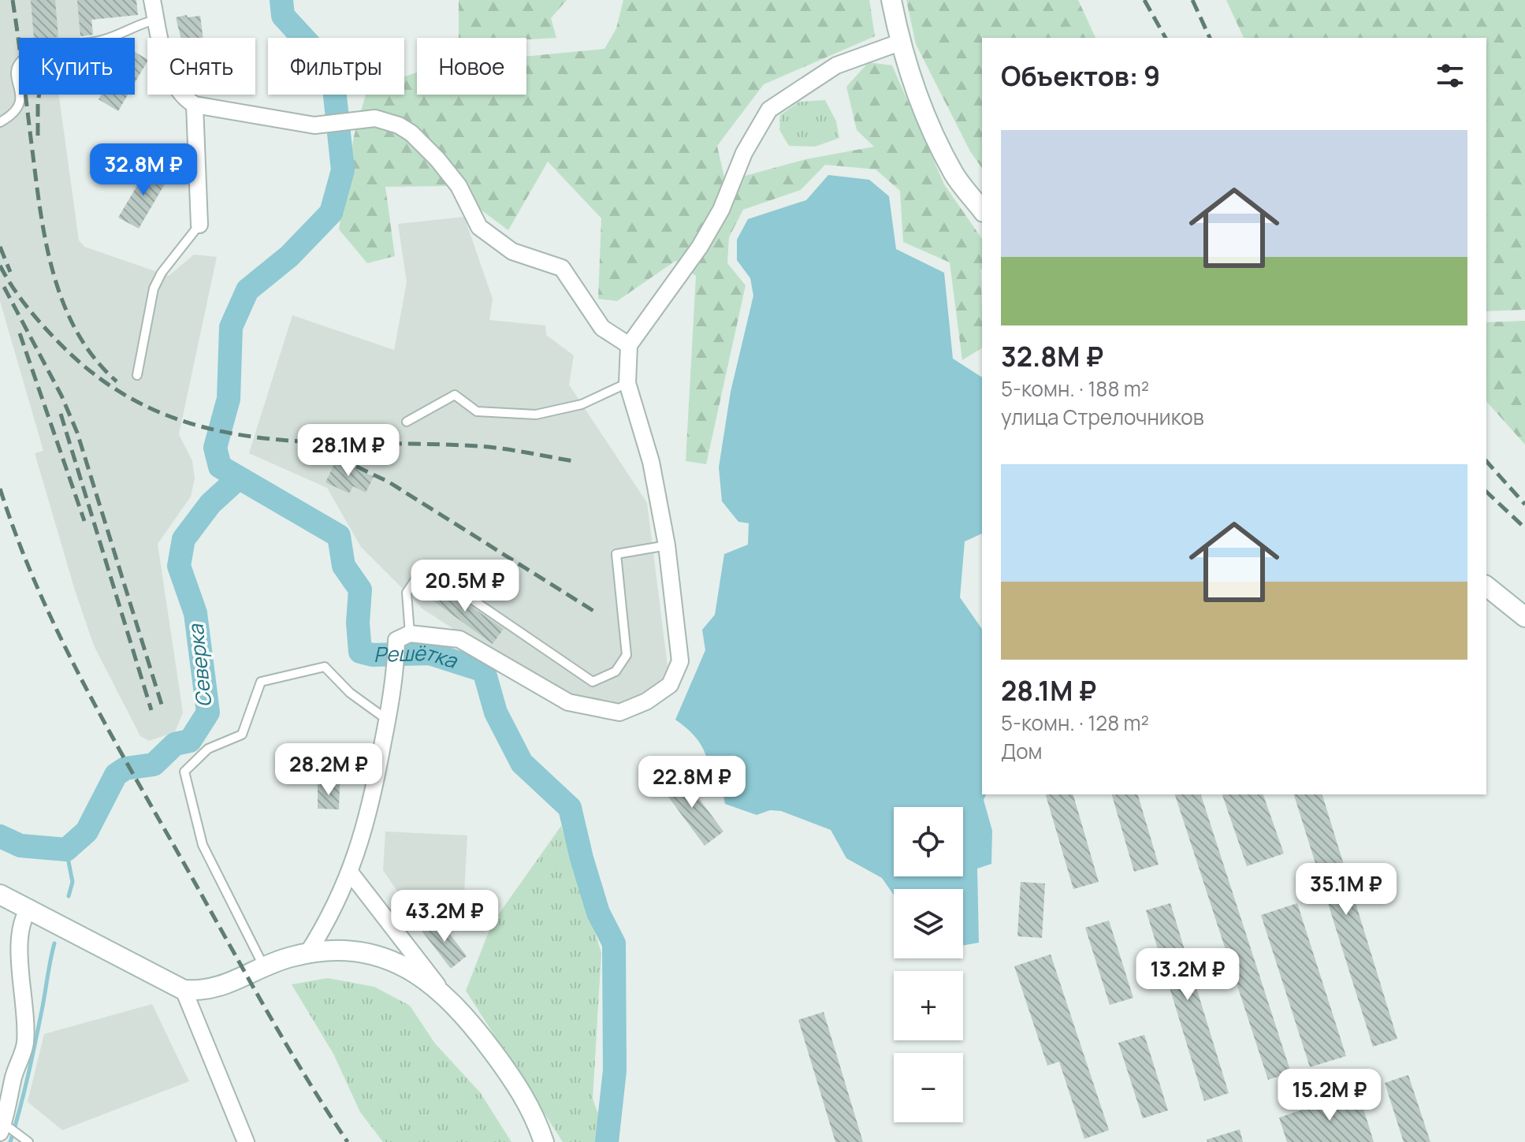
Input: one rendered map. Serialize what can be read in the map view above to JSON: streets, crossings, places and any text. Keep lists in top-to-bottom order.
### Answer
{
  "water": ["Решётка", "Северка"],
  "page": {
    "chip": [
      "Купить",
      "Снять",
      "Фильтры",
      "Новое"
    ],
    "heading": "Объектов: 9",
    "list": [
      {
        "name": "32.8M ₽",
        "note": "5-комн. · 188 m² · улица Стрелочников"
      },
      {
        "name": "28.1M ₽",
        "note": "5-комн. · 128 m² · Дом"
      }
    ],
    "price": [
      "32.8M ₽",
      "28.1M ₽",
      "20.5M ₽",
      "28.2M ₽",
      "22.8M ₽",
      "35.1M ₽",
      "43.2M ₽",
      "13.2M ₽",
      "15.2M ₽"
    ],
    "map_buttons": ["+", "−"]
  }
}
